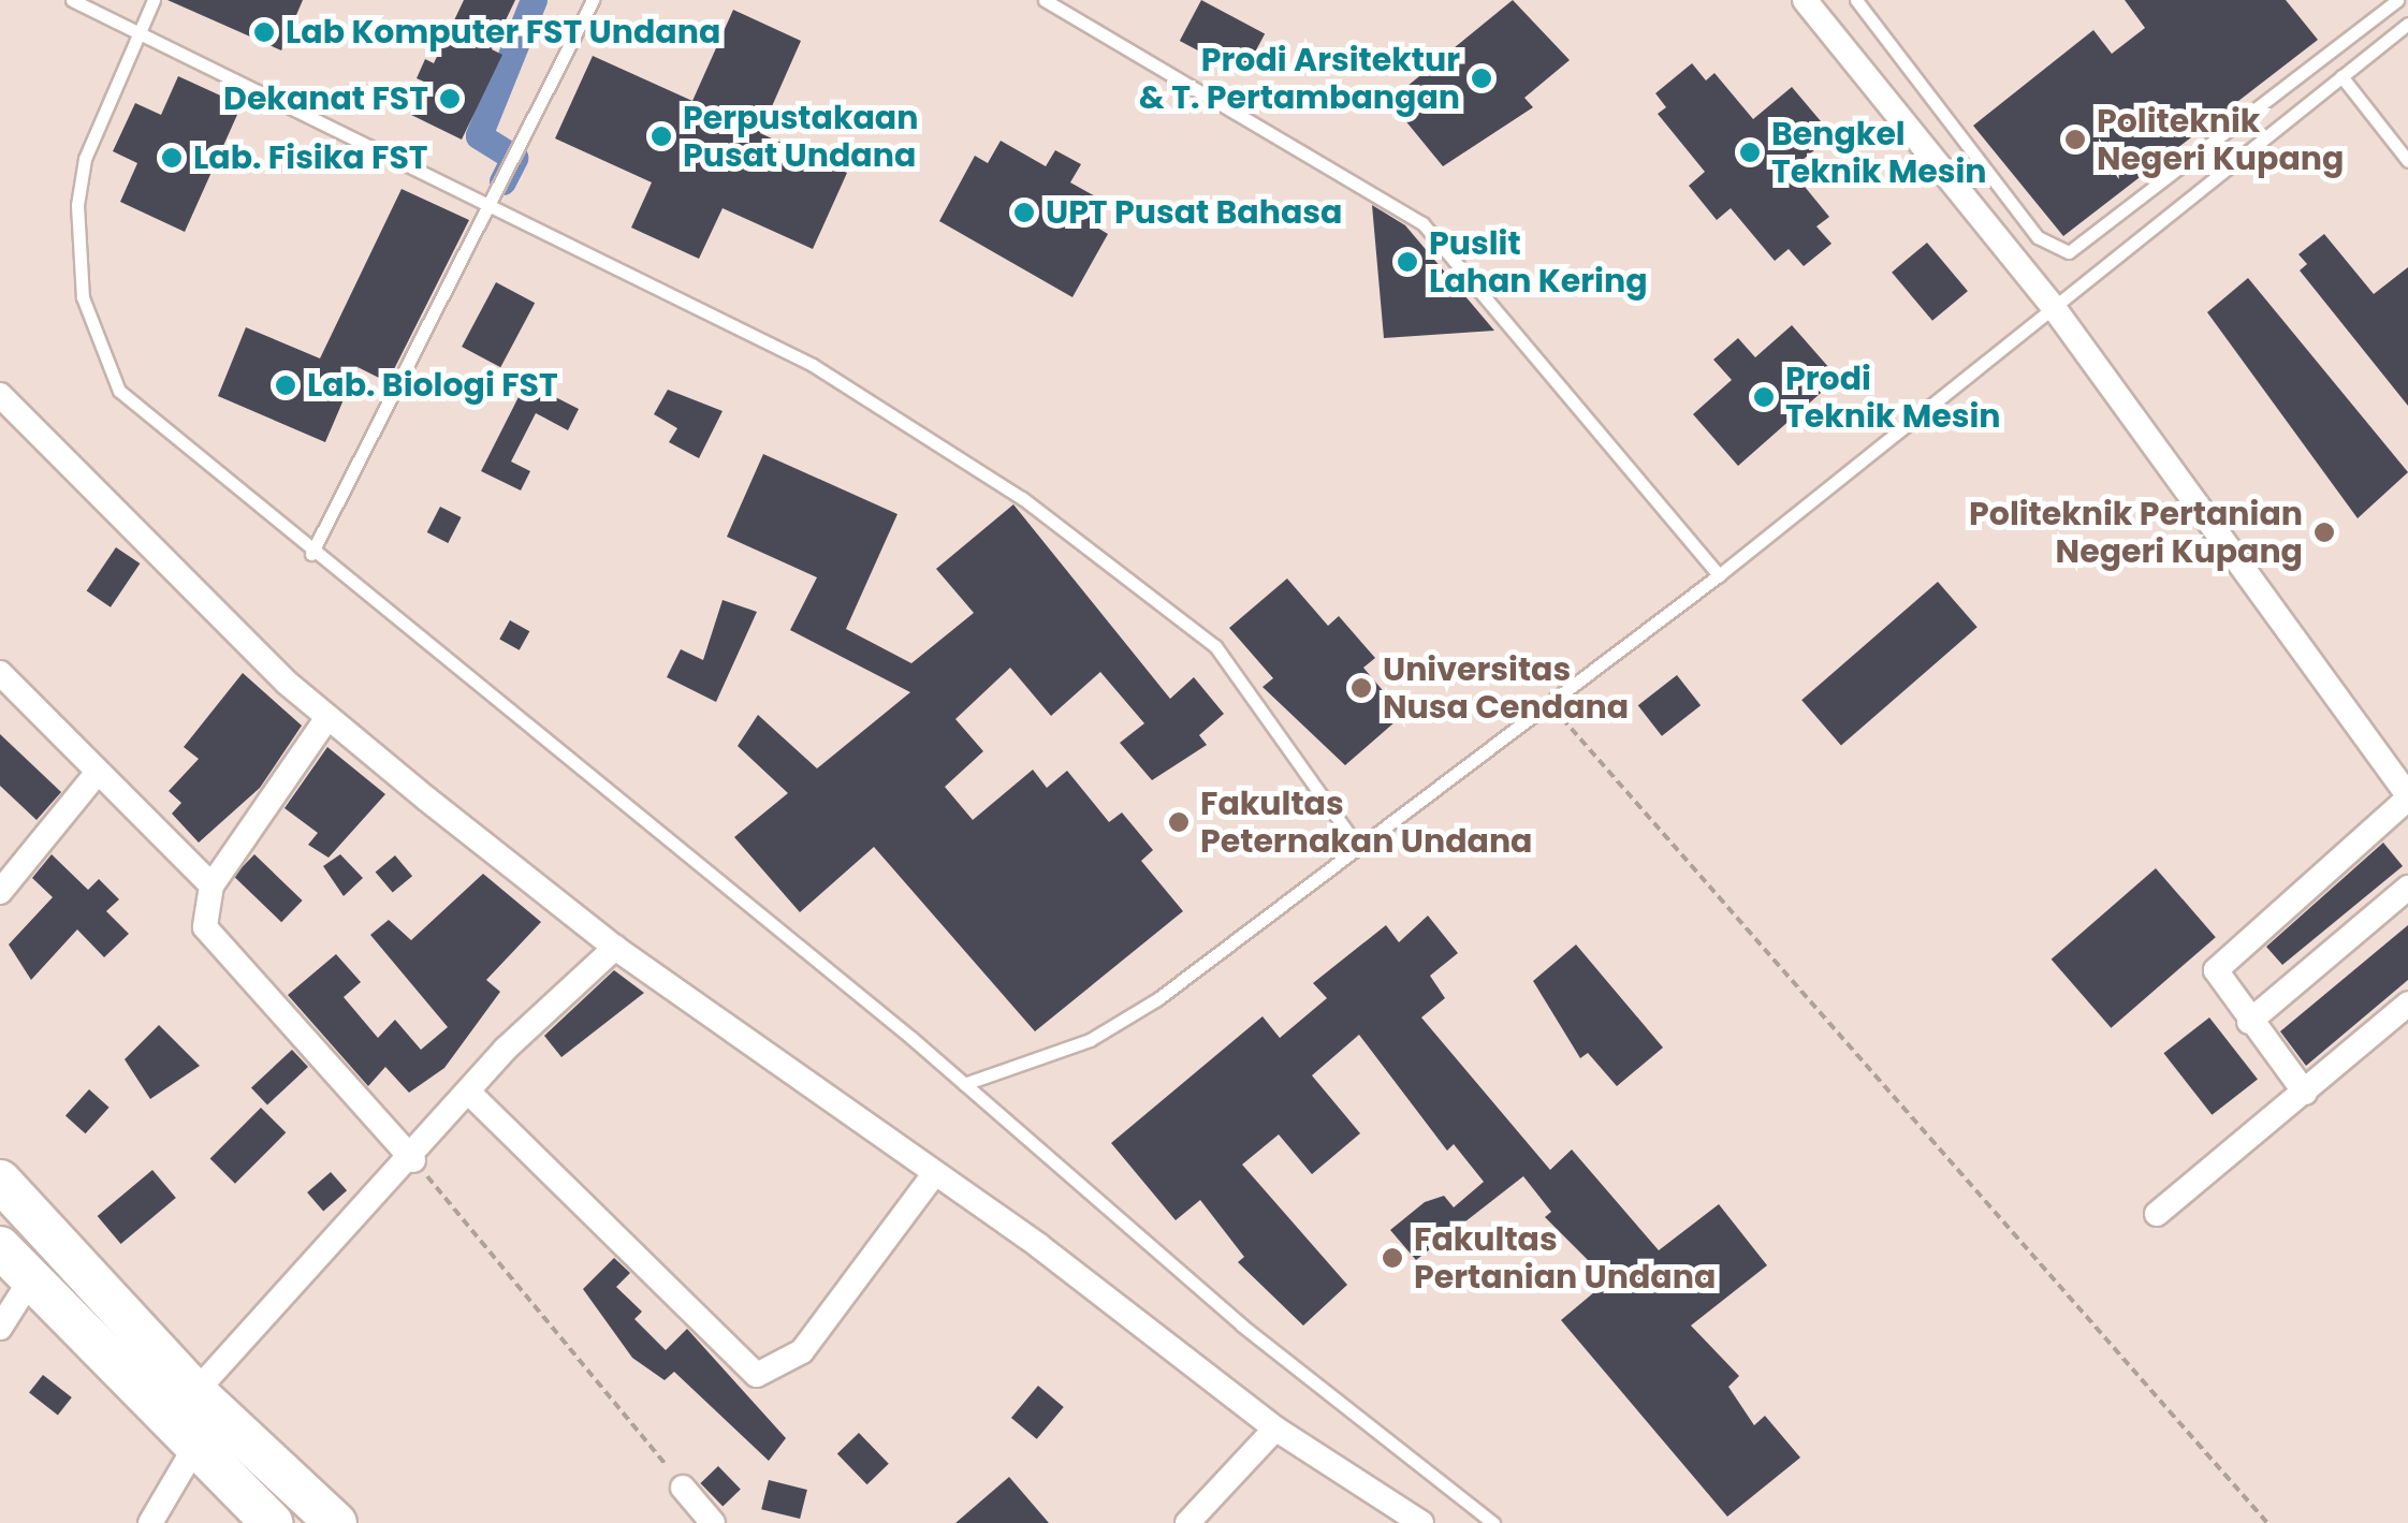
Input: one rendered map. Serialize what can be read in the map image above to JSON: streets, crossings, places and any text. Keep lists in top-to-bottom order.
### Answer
{
  "places": [
    "Lab Komputer FST Undana",
    "Prodi Arsitektur & T. Pertambangan",
    "Dekanat FST",
    "Perpustakaan Pusat Undana",
    "Politeknik Negeri Kupang",
    "Bengkel Teknik Mesin",
    "Lab. Fisika FST",
    "UPT Pusat Bahasa",
    "Puslit Lahan Kering",
    "Lab. Biologi FST",
    "Prodi Teknik Mesin",
    "Politeknik Pertanian Negeri Kupang",
    "Universitas Nusa Cendana",
    "Fakultas Peternakan Undana",
    "Fakultas Pertanian Undana"
  ]
}
